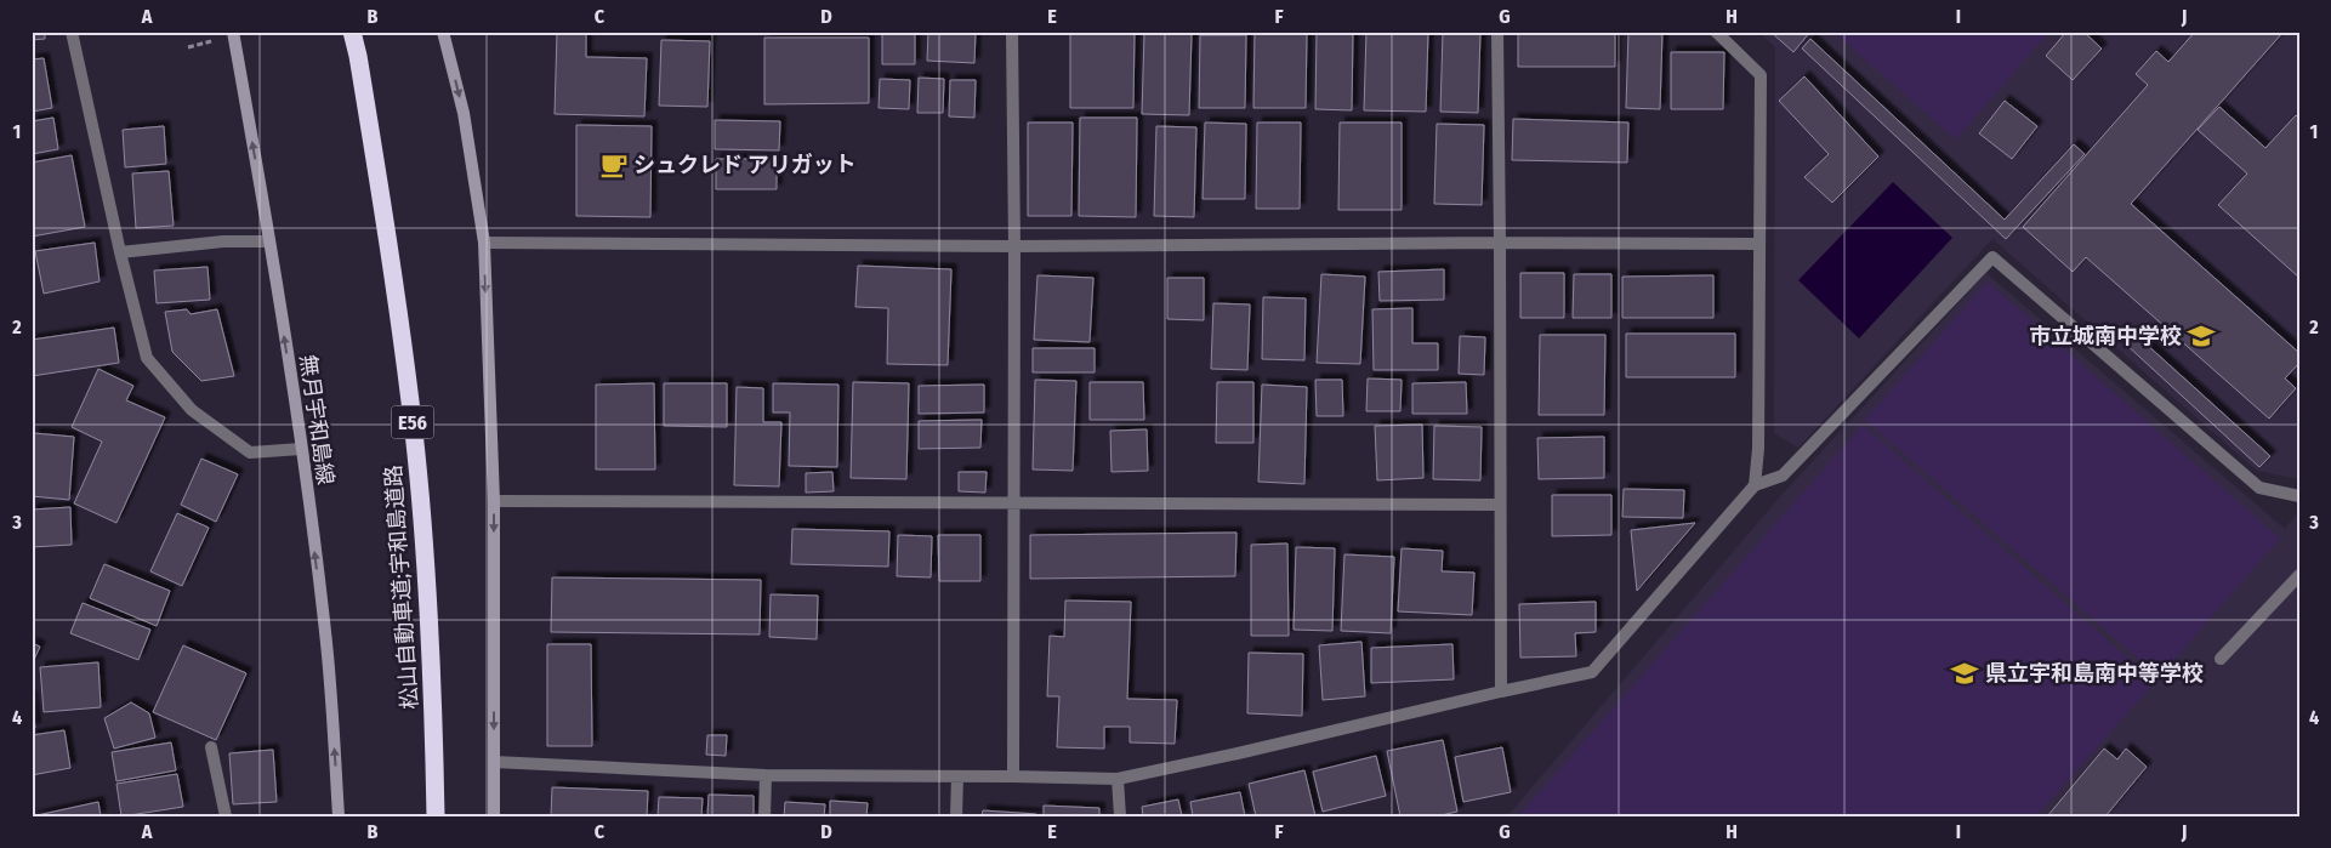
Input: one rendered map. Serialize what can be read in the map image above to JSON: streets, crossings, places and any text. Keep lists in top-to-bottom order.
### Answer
{
  "streets": {
    "highway": ["E56", "松山自動車道;宇和島道路"],
    "main road": ["無月宇和島線"]
  },
  "one_way": ["無月宇和島線"],
  "places": {
    "cafe": ["シュクレド アリガット"],
    "school or university": ["市立城南中学校", "県立宇和島南中等学校"]
  },
  "grid": {
    "columns": [
      "A",
      "B",
      "C",
      "D",
      "E",
      "F",
      "G",
      "H",
      "I",
      "J"
    ],
    "rows": [
      "1",
      "2",
      "3",
      "4"
    ]
  }
}
